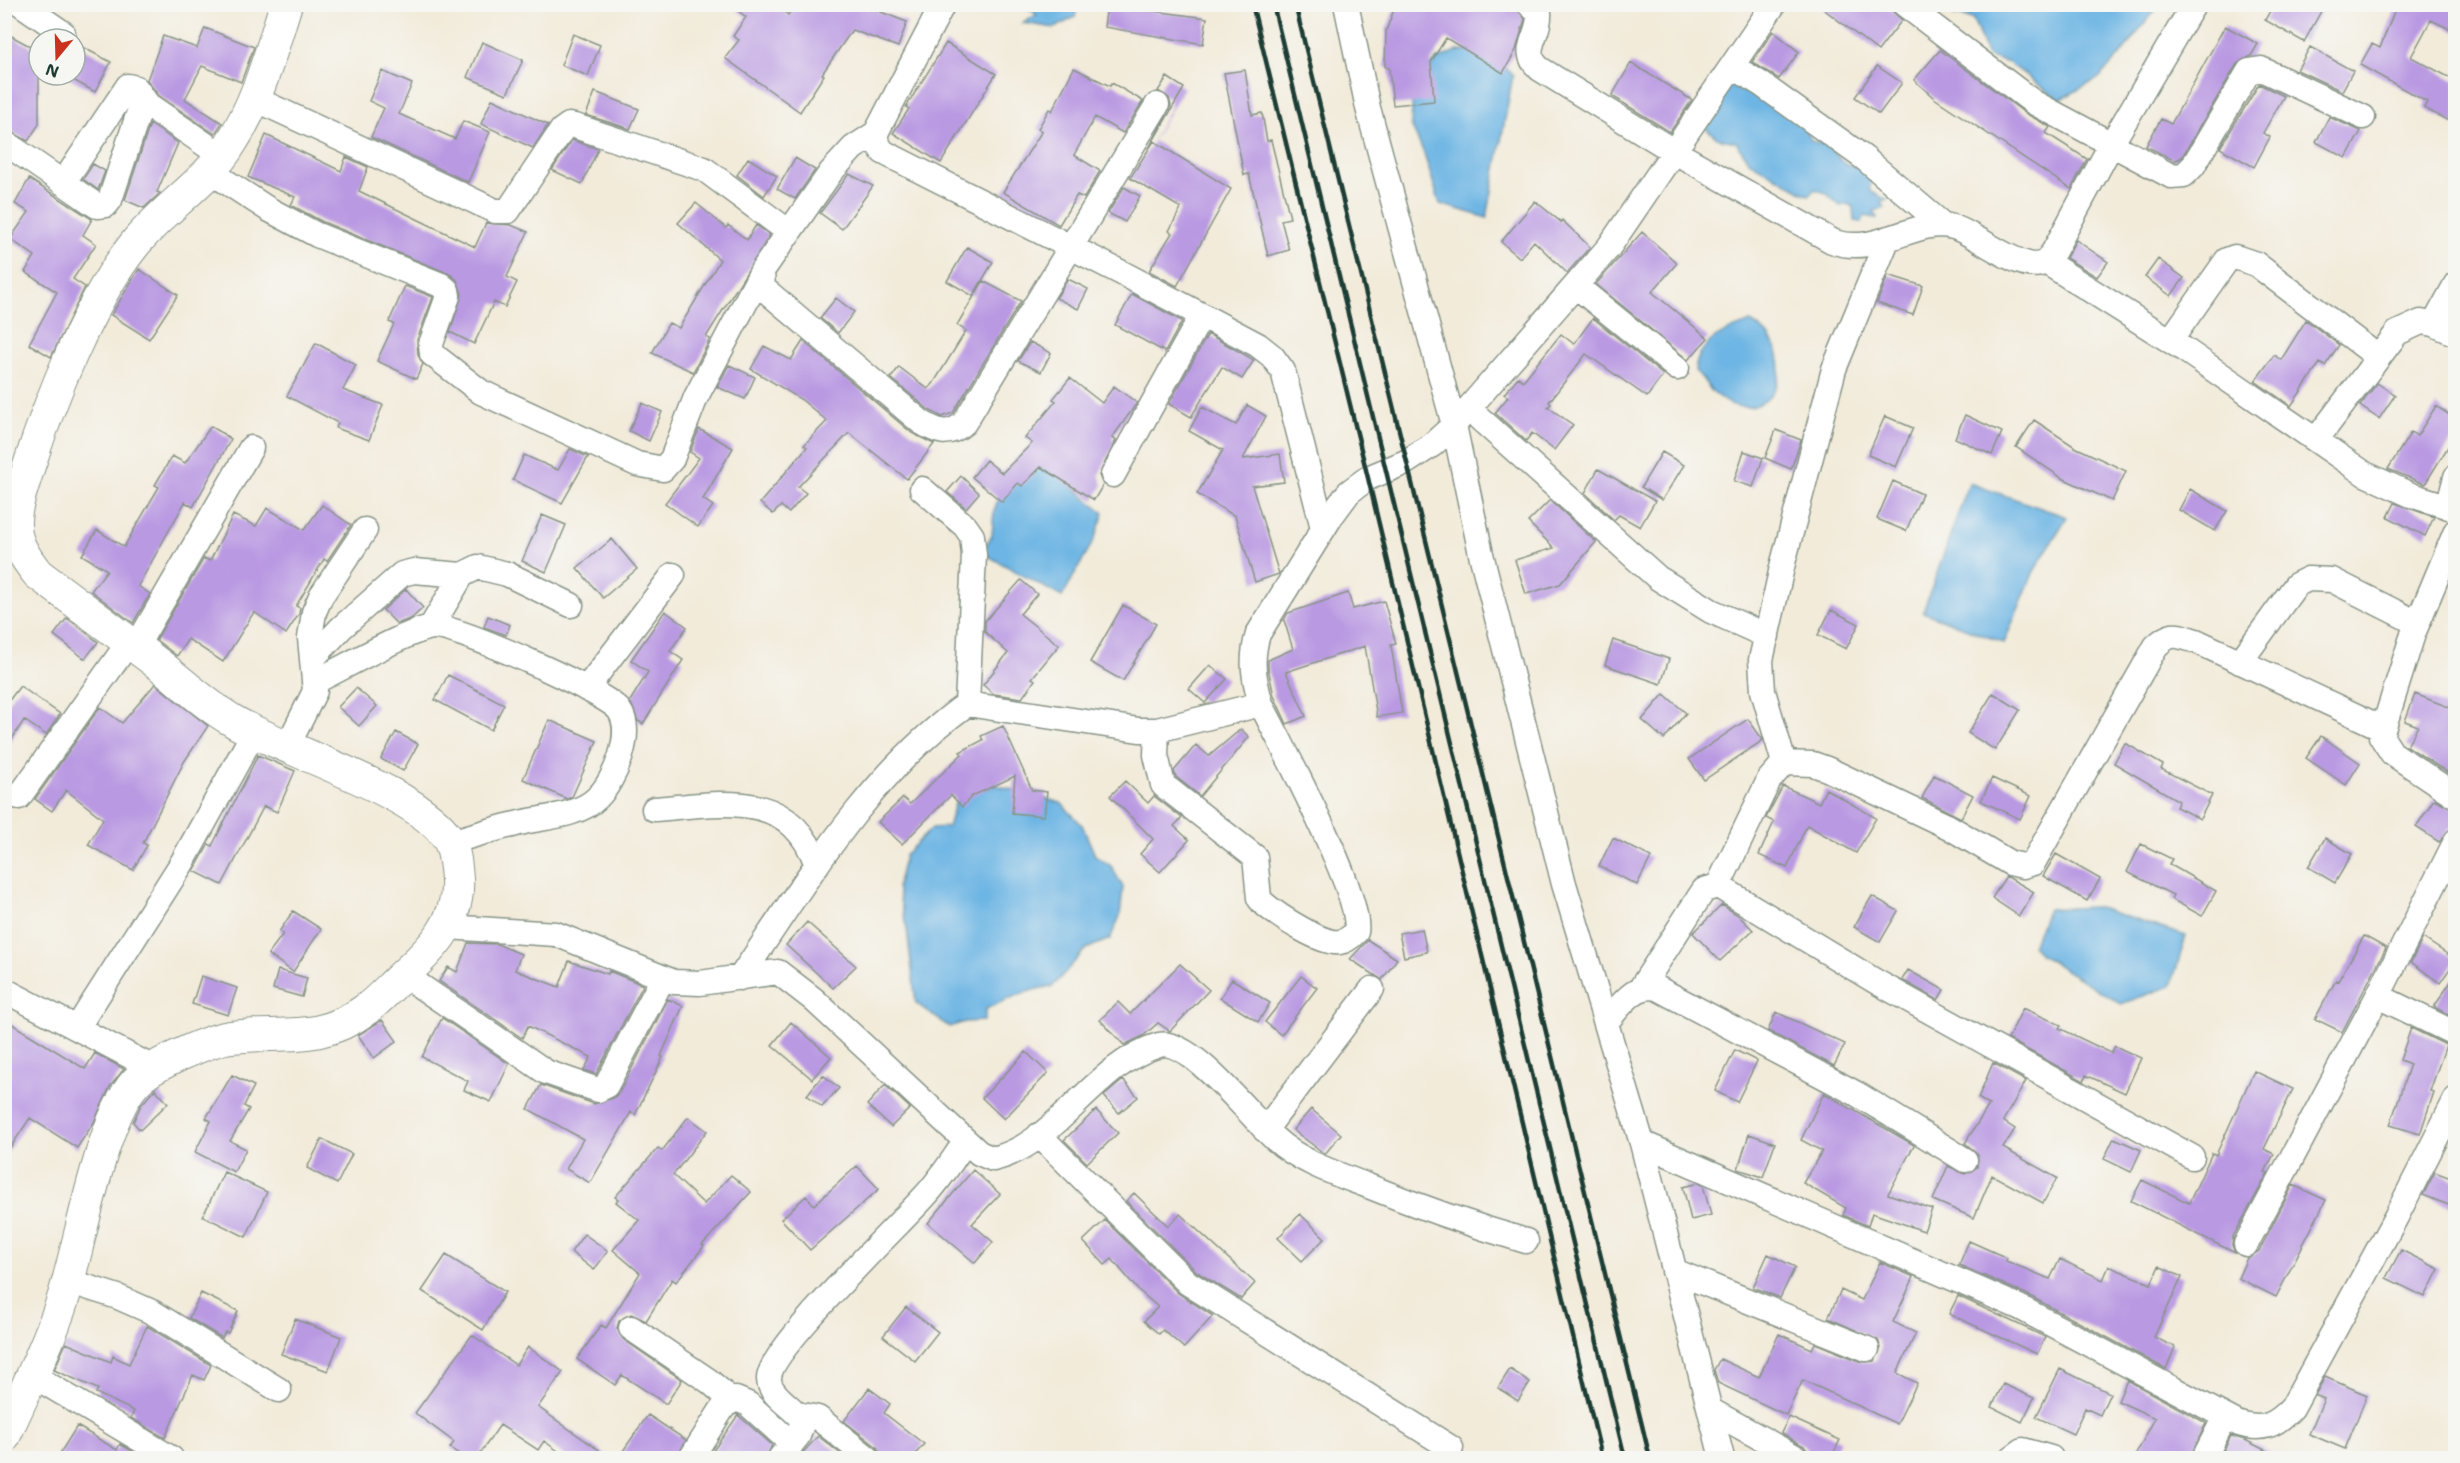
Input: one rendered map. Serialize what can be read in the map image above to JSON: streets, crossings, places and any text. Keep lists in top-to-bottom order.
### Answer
{
  "north": "bottom"
}
